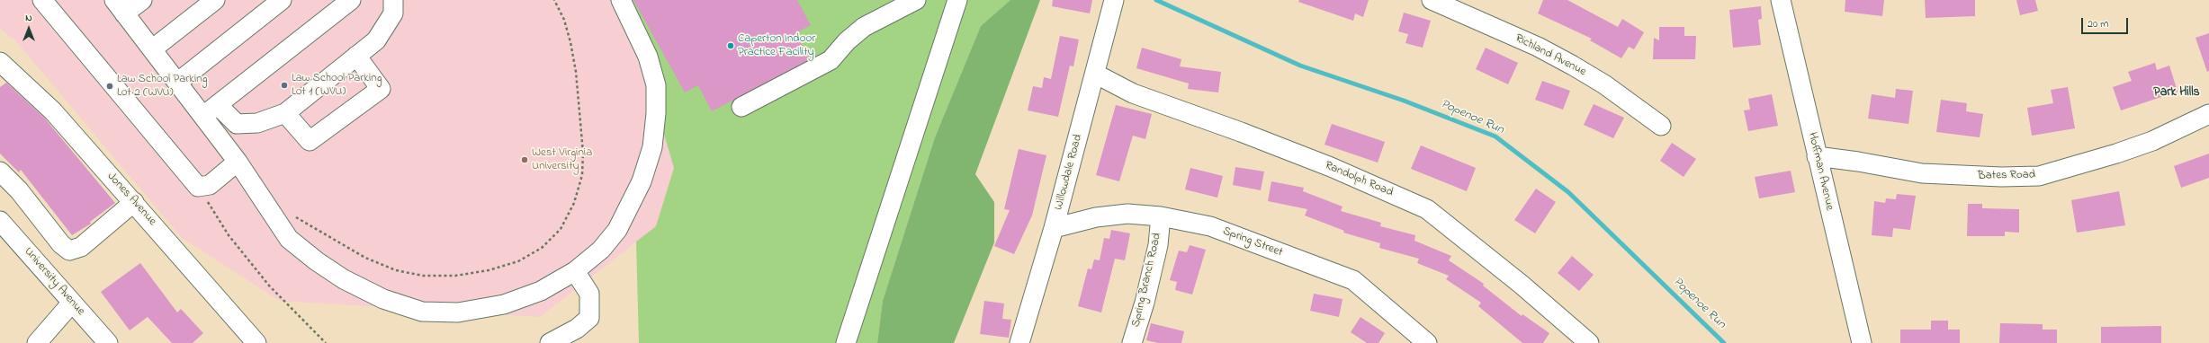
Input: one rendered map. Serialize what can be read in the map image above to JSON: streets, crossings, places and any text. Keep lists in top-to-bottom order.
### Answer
{
  "streets": {
    "street": [
      "Richland Avenue",
      "Hoffman Avenue",
      "Willowdale Road",
      "Bates Road",
      "Randolph Road",
      "Jones Avenue",
      "Spring Street",
      "Spring Branch Road",
      "University Avenue"
    ]
  },
  "crossings": [
    ["Hoffman Avenue", "Bates Road"],
    ["Willowdale Road", "Randolph Road"],
    ["Willowdale Road", "Spring Street"],
    ["Spring Street", "Spring Branch Road"]
  ],
  "districts": ["Park Hills"],
  "water": ["Popenoe Run"],
  "places": [
    "Caperton Indoor Practice Facility",
    "Law School Parking Lot 1 (WVU)",
    "Law School Parking Lot 2 (WVU)",
    "West Virginia University"
  ],
  "scale_bar": "20 m",
  "north": "top"
}
